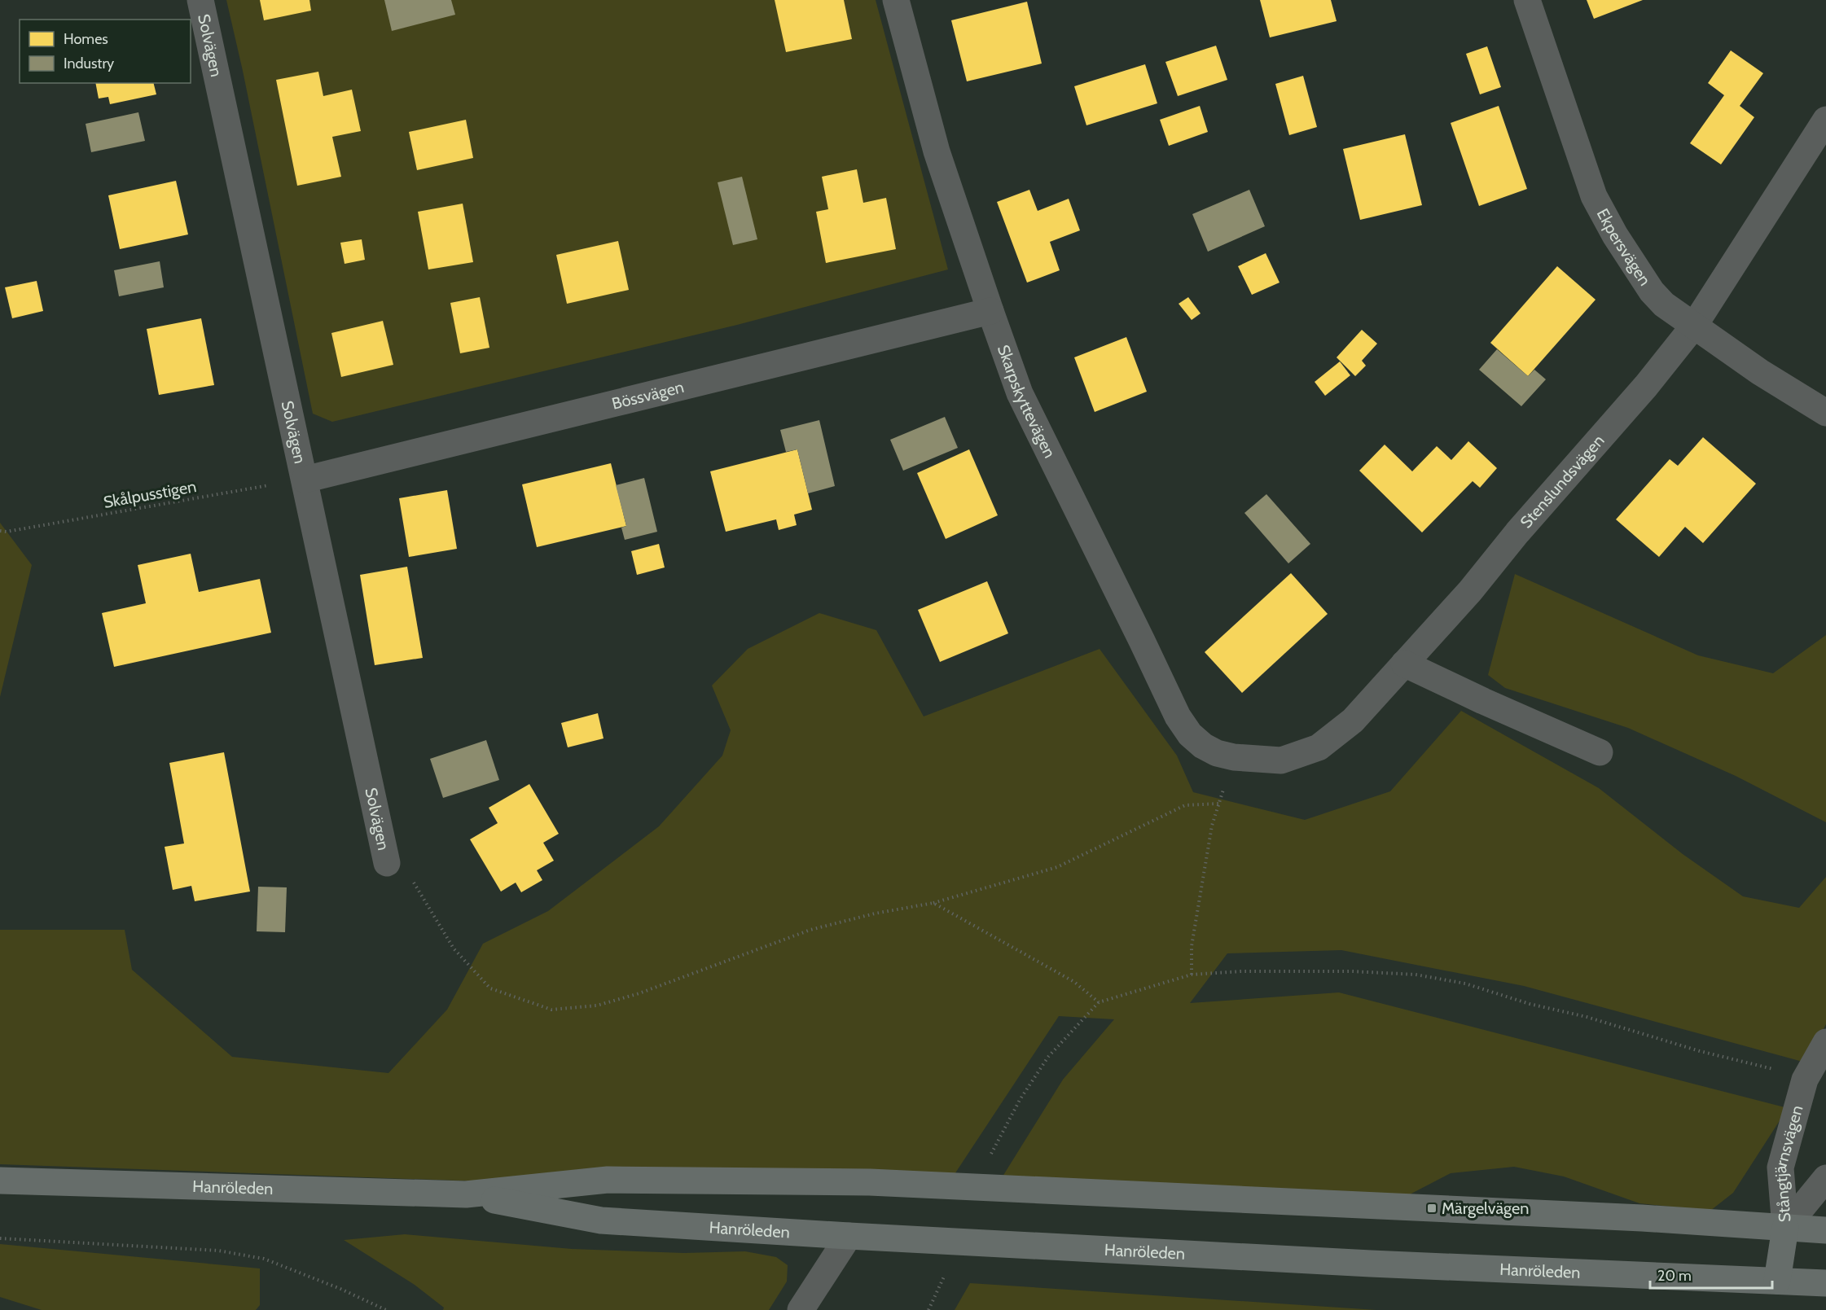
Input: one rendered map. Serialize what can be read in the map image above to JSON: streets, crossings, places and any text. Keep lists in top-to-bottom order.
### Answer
{
  "streets": {
    "highway": ["Hanröleden"],
    "street": [
      "Solvägen",
      "Ekpersvägen",
      "Bössvägen",
      "Skarpskyttevägen",
      "Stenslundsvägen",
      "Stångtjärnsvägen"
    ],
    "path": ["Skålpusstigen"]
  },
  "crossings": [
    ["Solvägen", "Bössvägen"],
    ["Solvägen", "Skålpusstigen"],
    ["Ekpersvägen", "Stenslundsvägen"],
    ["Bössvägen", "Skarpskyttevägen"],
    ["Bössvägen", "Skålpusstigen"],
    ["Skarpskyttevägen", "Stenslundsvägen"],
    ["Stångtjärnsvägen", "Hanröleden"]
  ],
  "places": {
    "transit": ["Märgelvägen"]
  },
  "legend": ["Homes", "Industry"],
  "scale_bar": "20 m"
}
